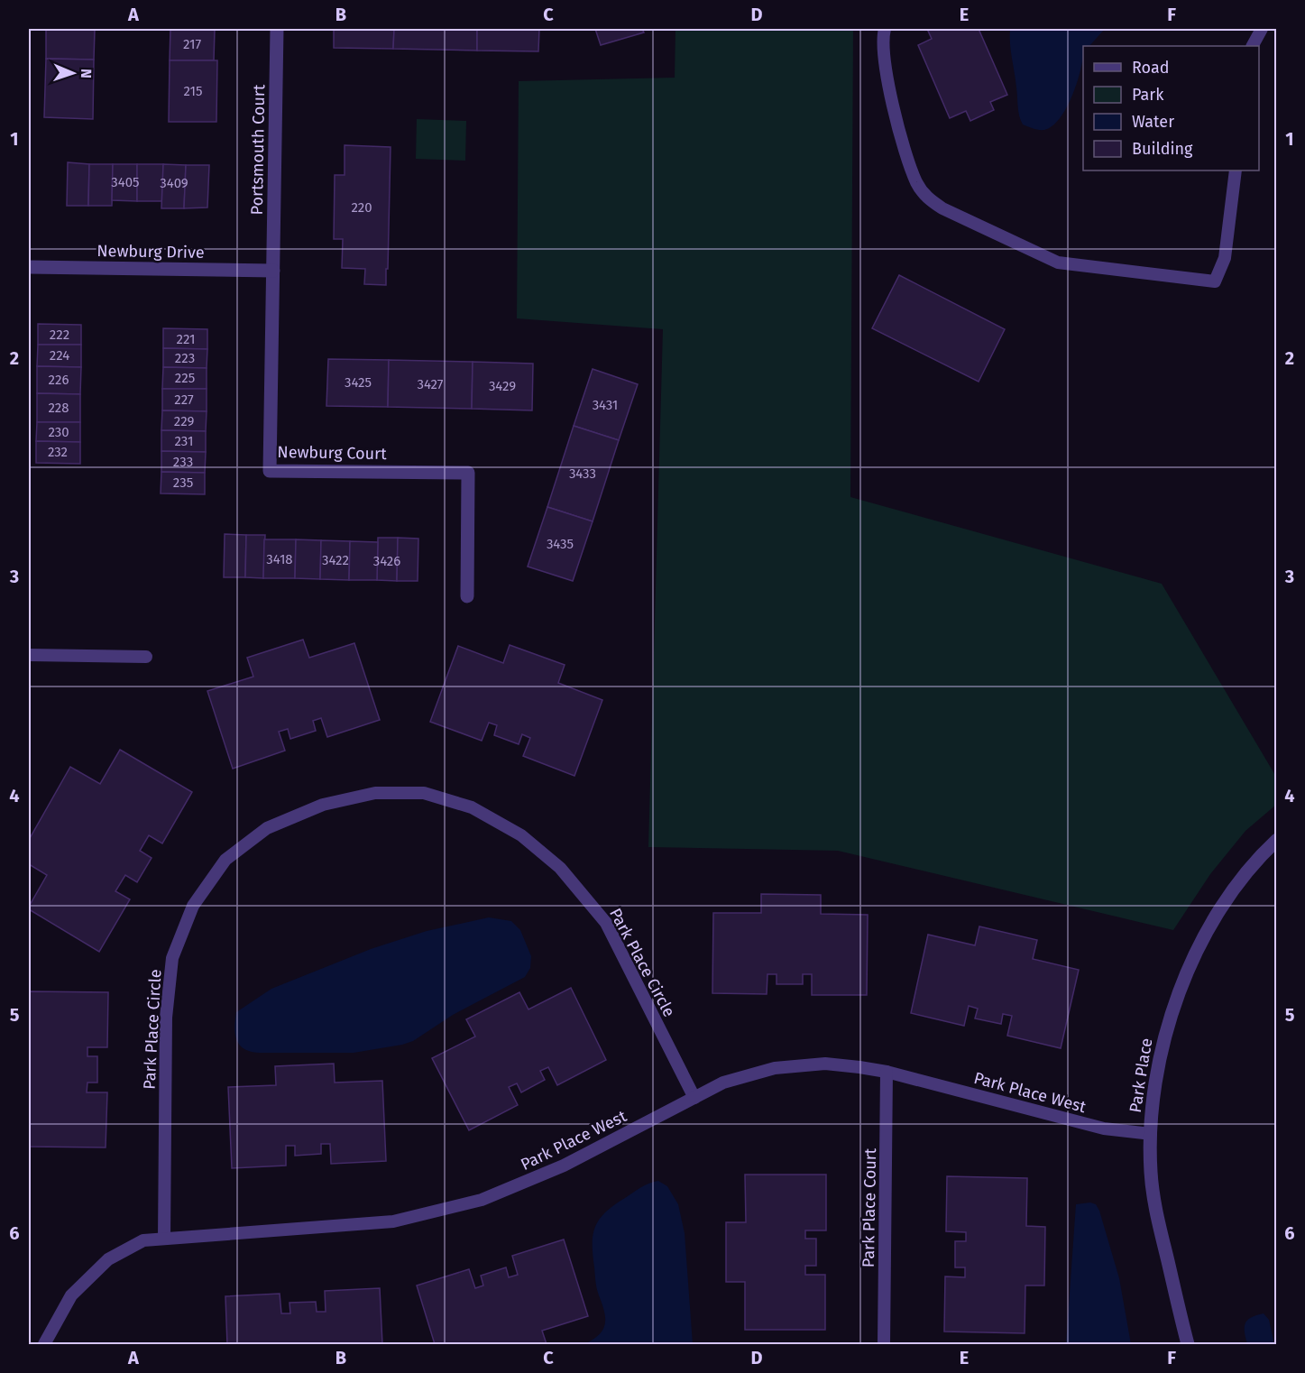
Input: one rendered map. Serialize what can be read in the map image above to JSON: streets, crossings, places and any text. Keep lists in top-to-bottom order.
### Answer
{
  "streets": {
    "street": [
      "Portsmouth Court",
      "Newburg Drive",
      "Newburg Court",
      "Park Place"
    ],
    "lane": ["Park Place Circle", "Park Place West", "Park Place Court"]
  },
  "crossings": [
    ["Portsmouth Court", "Newburg Drive"],
    ["Portsmouth Court", "Newburg Court"],
    ["Newburg Drive", "Newburg Court"],
    ["Park Place Circle", "Park Place West"],
    ["Park Place", "Park Place West"],
    ["Park Place West", "Park Place Court"]
  ],
  "house_numbers": [
    "217",
    "215",
    "3405",
    "3409",
    "220",
    "222",
    "221",
    "224",
    "223",
    "225",
    "226",
    "3425",
    "3427",
    "3429",
    "227",
    "3431",
    "228",
    "229",
    "230",
    "231",
    "232",
    "233",
    "3433",
    "235",
    "3435",
    "3418",
    "3422",
    "3426"
  ],
  "legend": [
    "Road",
    "Park",
    "Water",
    "Building"
  ],
  "north": "right",
  "grid": {
    "columns": [
      "A",
      "B",
      "C",
      "D",
      "E",
      "F"
    ],
    "rows": [
      "1",
      "2",
      "3",
      "4",
      "5",
      "6"
    ]
  }
}
